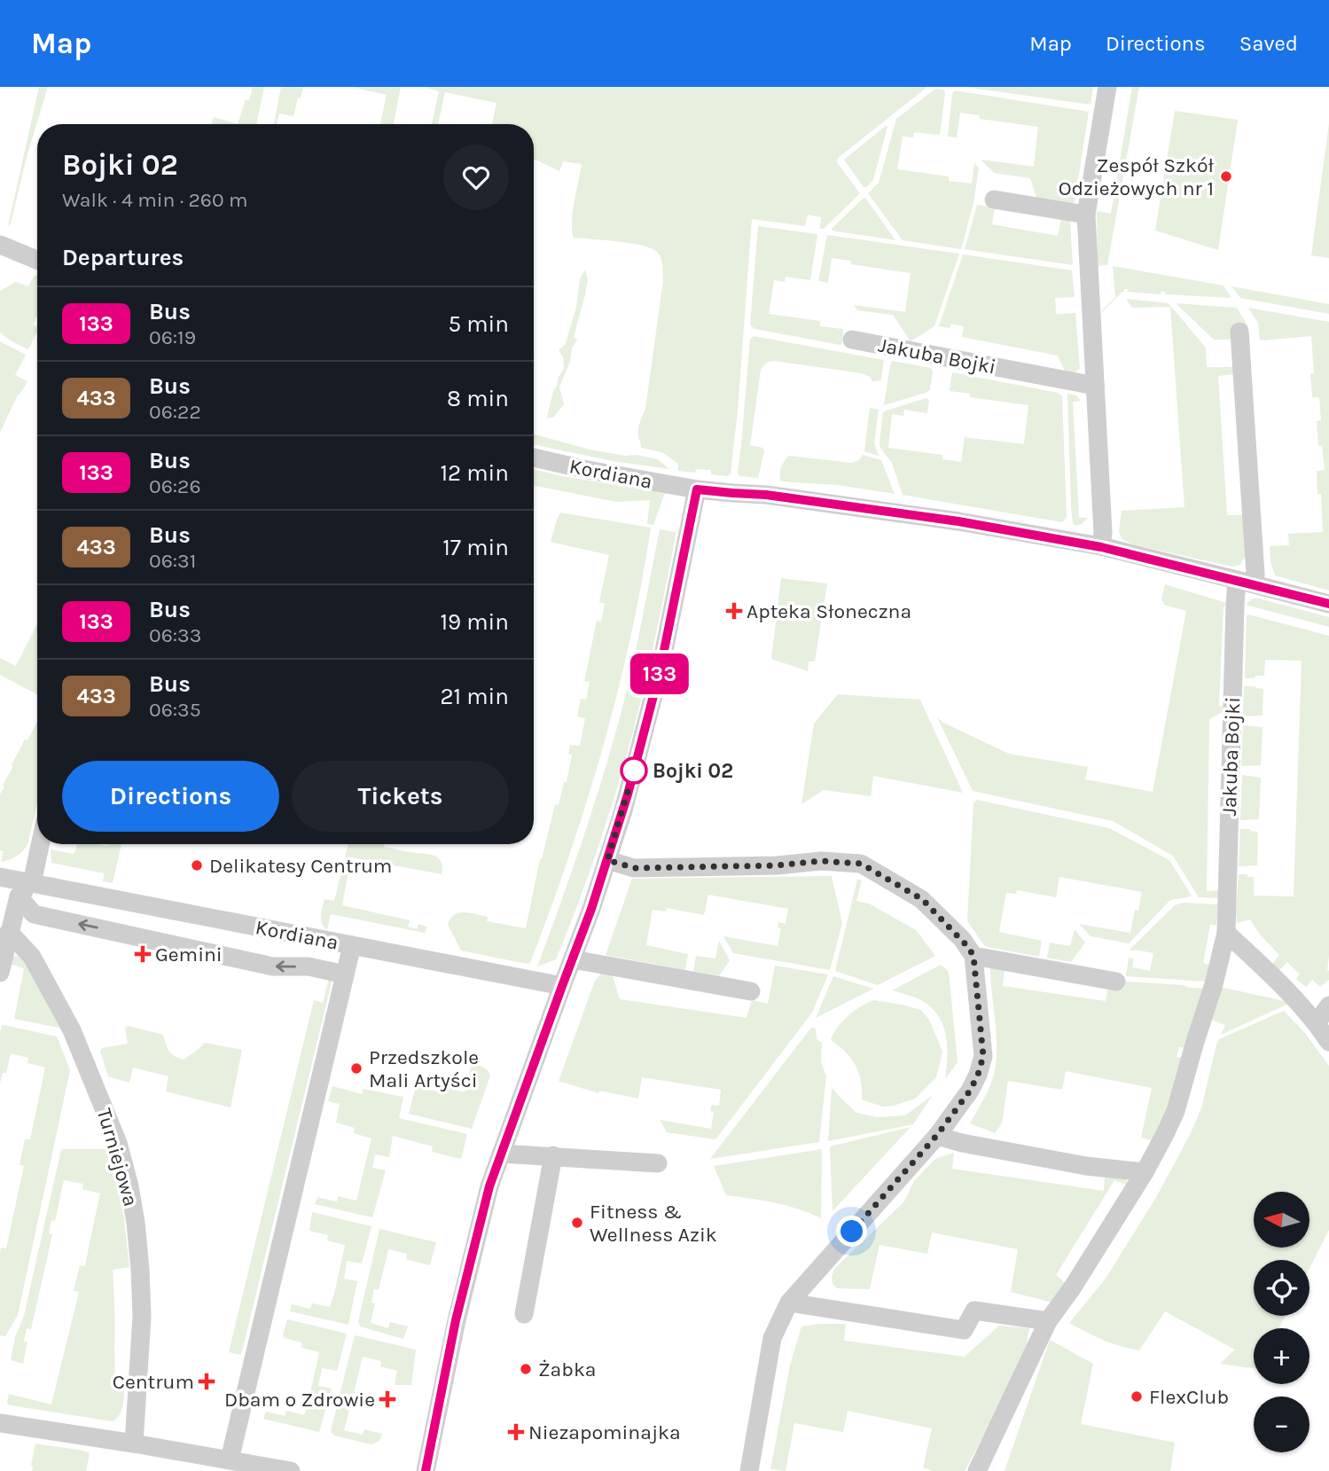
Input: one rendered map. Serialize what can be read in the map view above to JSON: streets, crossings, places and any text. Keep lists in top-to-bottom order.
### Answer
{
  "streets": {
    "street": ["Jakuba Bojki", "Kordiana", "Turniejowa"]
  },
  "places": {
    "other": [
      "Zespół Szkół Odzieżowych nr 1",
      "Bojki 02",
      "Delikatesy Centrum",
      "Przedszkole Mali Artyści",
      "Fitness & Wellness Azik",
      "Żabka",
      "FlexClub"
    ],
    "health": [
      "Apteka Słoneczna",
      "Gemini",
      "Centrum",
      "Dbam o Zdrowie",
      "Niezapominajka"
    ]
  },
  "lines": ["bus line 133"],
  "north": "left",
  "page": {
    "header": "Map",
    "nav": ["Map", "Directions", "Saved"],
    "on_map": "133",
    "heading": [
      ["Bojki 02", "Walk · 4 min · 260 m"],
      "Departures"
    ],
    "list": [
      {
        "mark": "133",
        "name": "Bus",
        "note": "06:19",
        "value": "5 min"
      },
      {
        "mark": "433",
        "name": "Bus",
        "note": "06:22",
        "value": "8 min"
      },
      {
        "mark": "133",
        "name": "Bus",
        "note": "06:26",
        "value": "12 min"
      },
      {
        "mark": "433",
        "name": "Bus",
        "note": "06:31",
        "value": "17 min"
      },
      {
        "mark": "133",
        "name": "Bus",
        "note": "06:33",
        "value": "19 min"
      },
      {
        "mark": "433",
        "name": "Bus",
        "note": "06:35",
        "value": "21 min"
      }
    ],
    "buttons": ["Directions", "Tickets"],
    "map_buttons": ["+", "−"]
  }
}
